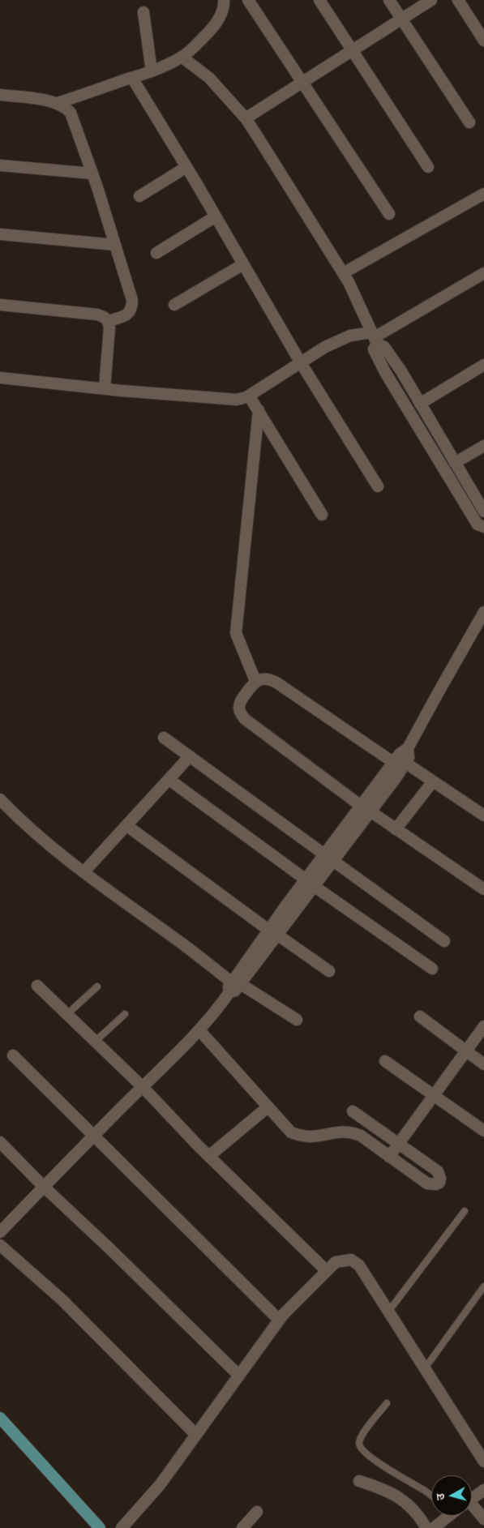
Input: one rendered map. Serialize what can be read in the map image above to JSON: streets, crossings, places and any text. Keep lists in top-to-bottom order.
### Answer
{
  "north": "left"
}
